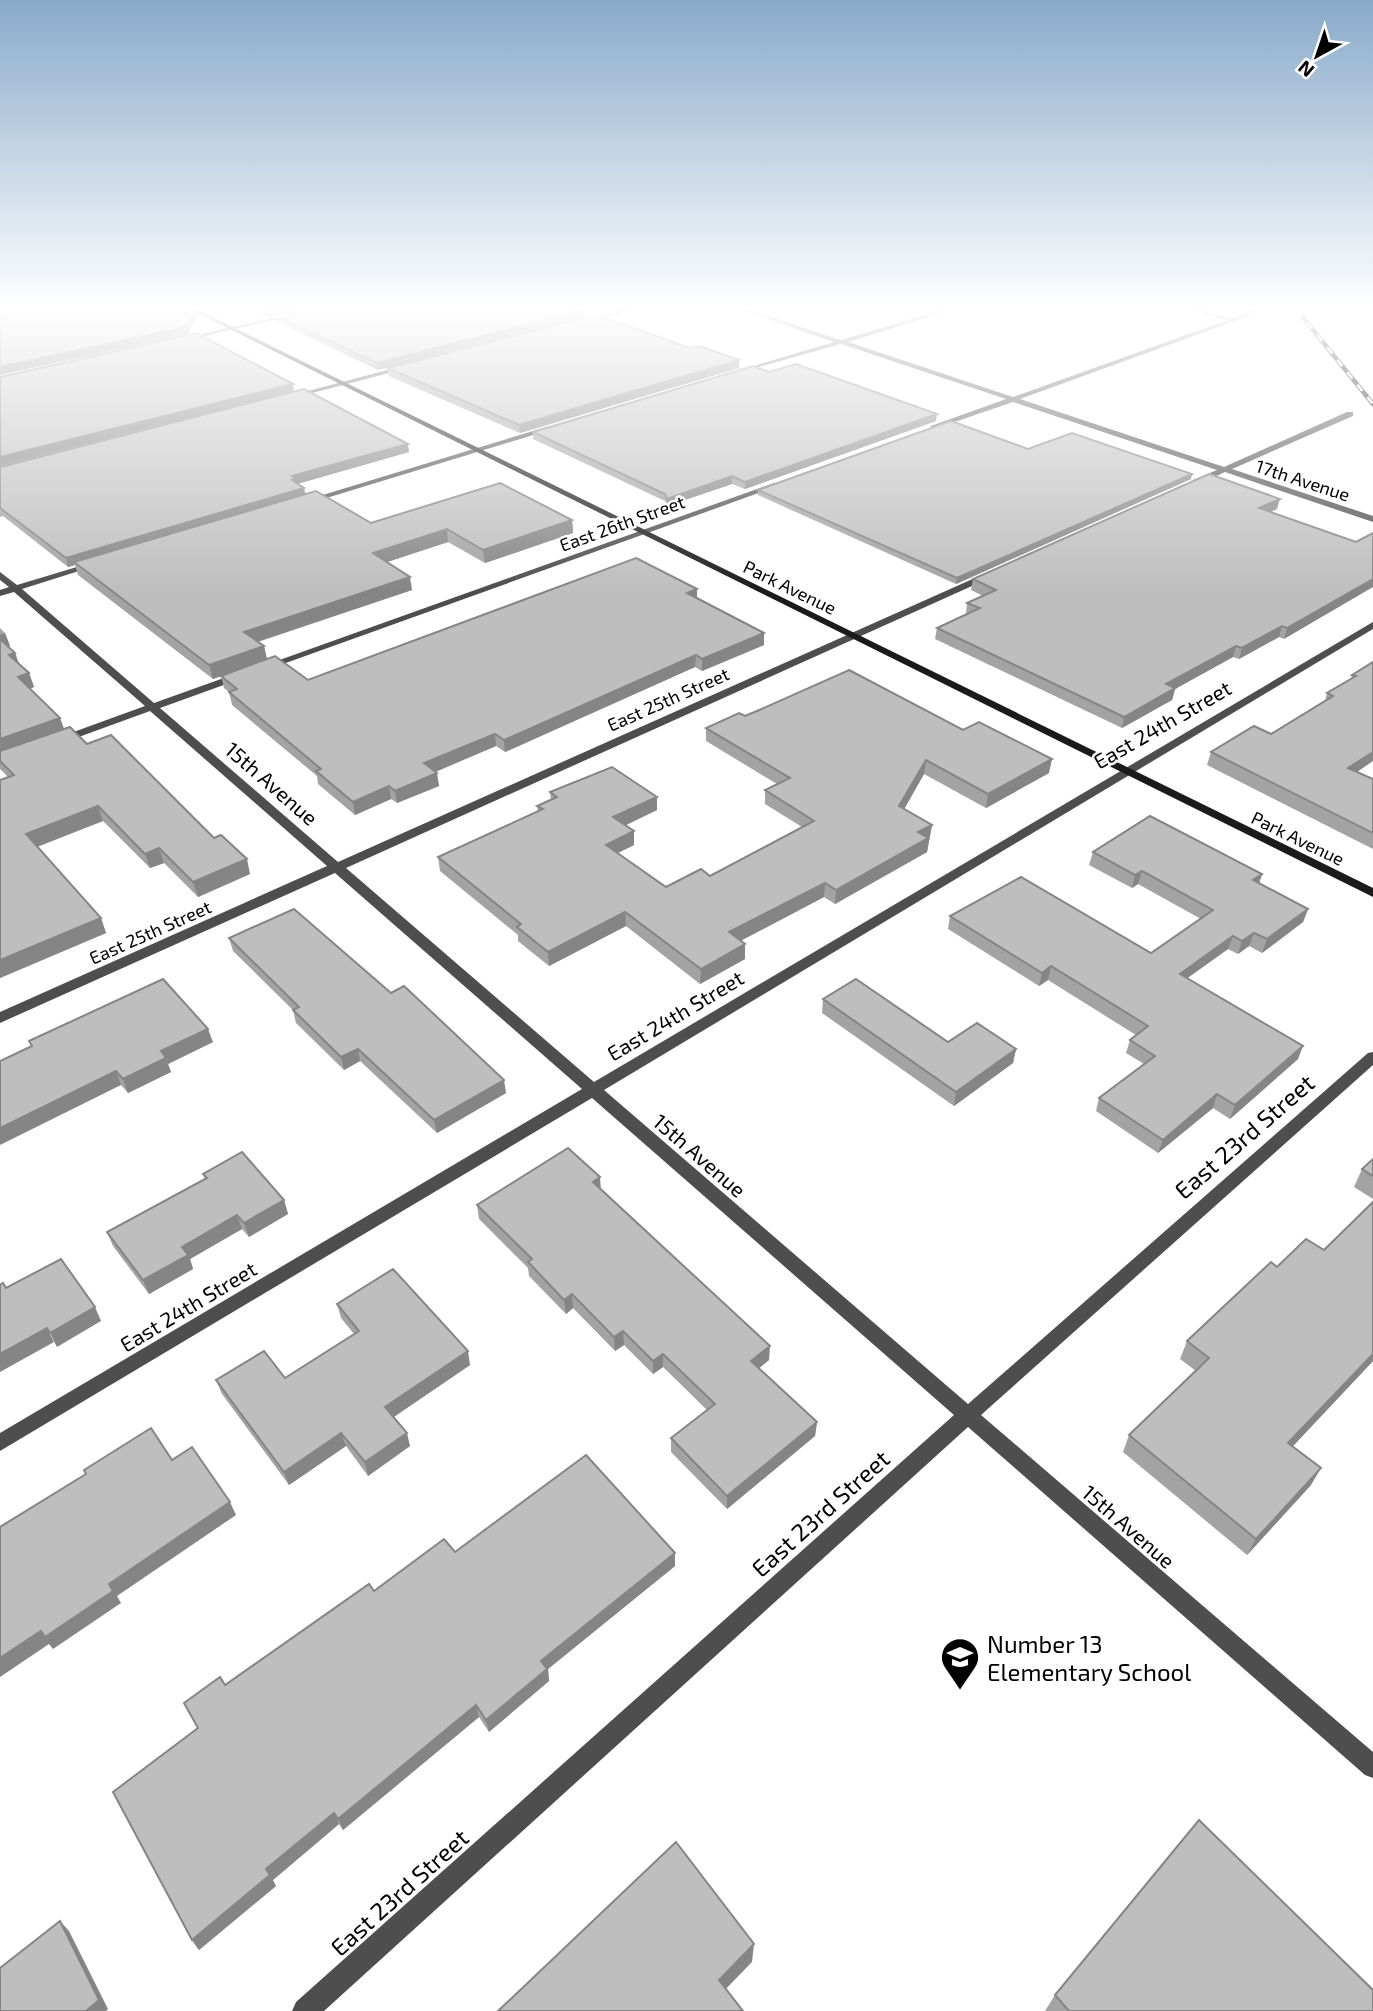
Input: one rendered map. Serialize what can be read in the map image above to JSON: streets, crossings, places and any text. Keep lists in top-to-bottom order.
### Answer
{
  "streets": {
    "street": [
      "17th Avenue",
      "East 26th Street",
      "Park Avenue",
      "East 25th Street",
      "East 24th Street",
      "15th Avenue",
      "East 23rd Street"
    ]
  },
  "crossings": [
    ["East 26th Street", "Park Avenue"],
    ["East 26th Street", "15th Avenue"],
    ["Park Avenue", "East 25th Street"],
    ["Park Avenue", "East 24th Street"],
    ["East 25th Street", "15th Avenue"],
    ["East 24th Street", "15th Avenue"],
    ["15th Avenue", "East 23rd Street"]
  ],
  "places": {
    "school or university": ["Number 13 Elementary School"]
  },
  "north": "bottom left"
}
